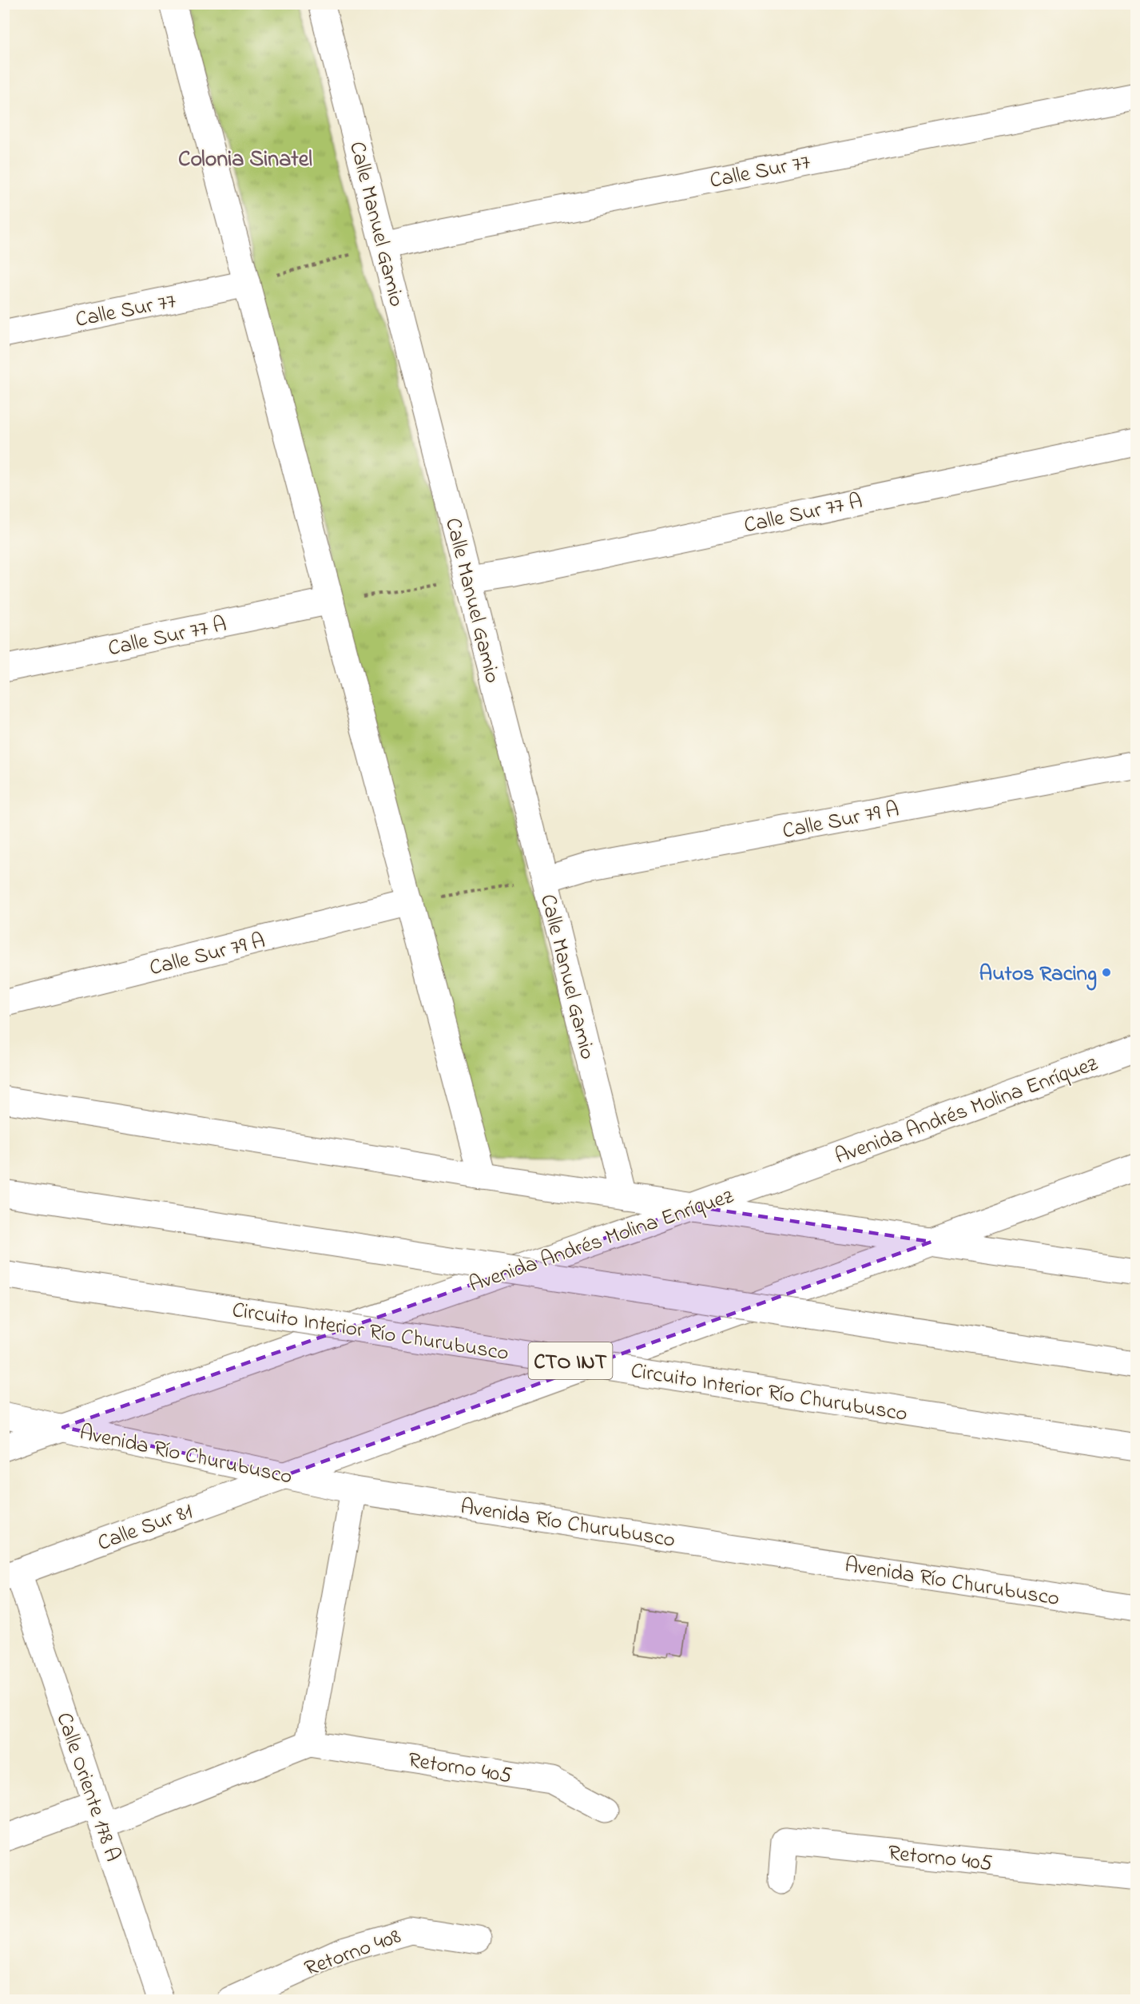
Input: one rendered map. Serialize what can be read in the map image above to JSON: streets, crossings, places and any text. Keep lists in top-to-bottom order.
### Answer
{
  "streets": {
    "main road": [
      "Calle Sur 77",
      "Calle Manuel Gamio",
      "Calle Sur 77 A",
      "Calle Sur 79 A",
      "Avenida Andrés Molina Enríquez",
      "Circuito Interior Río Churubusco",
      "CTO INT",
      "Avenida Río Churubusco",
      "Calle Sur 81",
      "Retorno 405",
      "Calle Oriente 178 A",
      "Retorno 408"
    ]
  },
  "crossings": [
    ["Calle Sur 77", "Calle Manuel Gamio"],
    ["Calle Manuel Gamio", "Calle Sur 77 A"],
    ["Calle Manuel Gamio", "Calle Sur 79 A"],
    ["Avenida Andrés Molina Enríquez", "Avenida Río Churubusco"],
    ["Avenida Río Churubusco", "Calle Sur 81"],
    ["Calle Sur 81", "Calle Oriente 178 A"]
  ],
  "districts": ["Colonia Sinatel"],
  "places": ["Autos Racing"]
}
